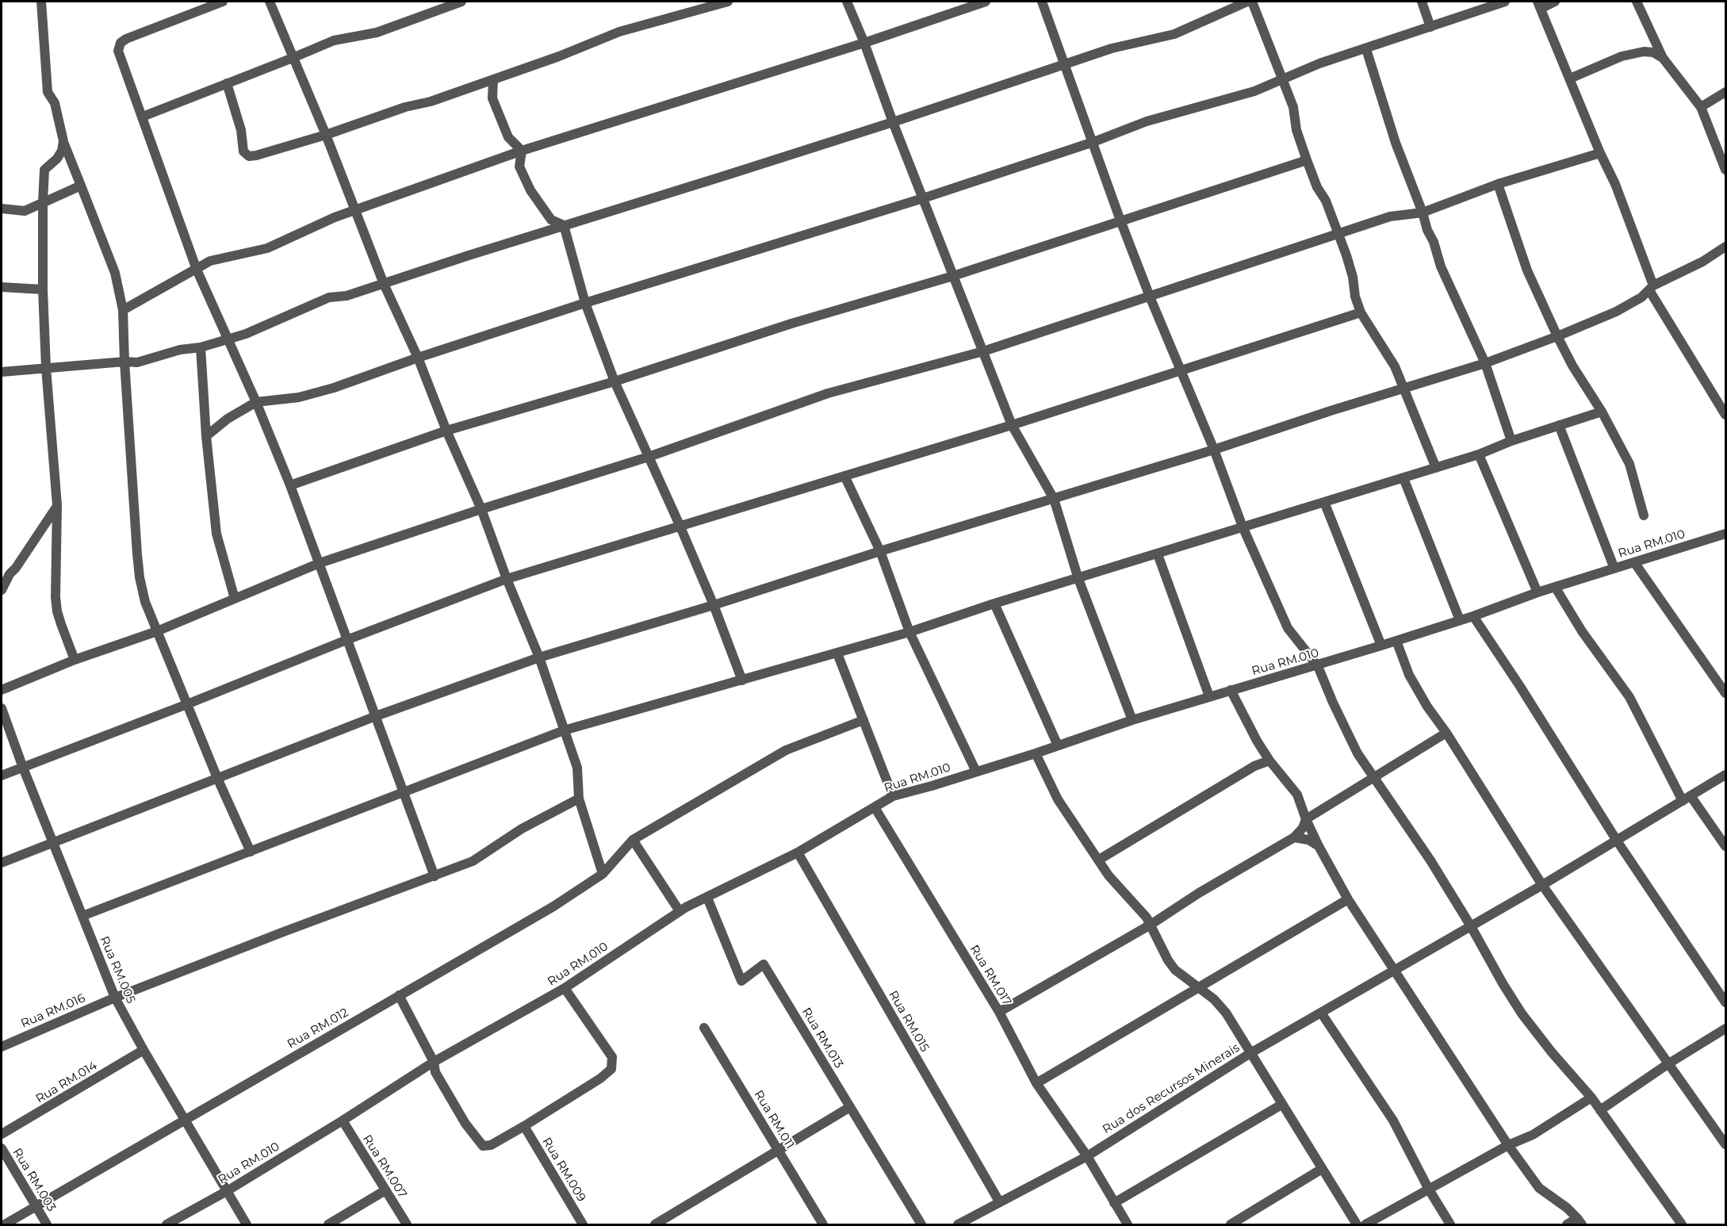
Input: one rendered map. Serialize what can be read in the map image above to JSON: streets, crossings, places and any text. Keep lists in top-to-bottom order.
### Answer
{
  "streets": {
    "street": [
      "Rua RM.010",
      "Rua RM.005",
      "Rua RM.017",
      "Rua RM.016",
      "Rua RM.015",
      "Rua RM.012",
      "Rua RM.013",
      "Rua RM.014",
      "Rua dos Recursos Minerais",
      "Rua RM.011",
      "Rua RM.007",
      "Rua RM.009",
      "Rua RM.003"
    ]
  },
  "crossings": [
    ["Rua RM.010", "Rua RM.005"],
    ["Rua RM.010", "Rua RM.017"],
    ["Rua RM.010", "Rua RM.015"],
    ["Rua RM.010", "Rua RM.013"],
    ["Rua RM.010", "Rua RM.007"],
    ["Rua RM.005", "Rua RM.016"],
    ["Rua RM.005", "Rua RM.012"],
    ["Rua RM.005", "Rua RM.014"],
    ["Rua RM.017", "Rua dos Recursos Minerais"],
    ["Rua RM.015", "Rua dos Recursos Minerais"],
    ["Rua RM.012", "Rua RM.003"]
  ]
}
